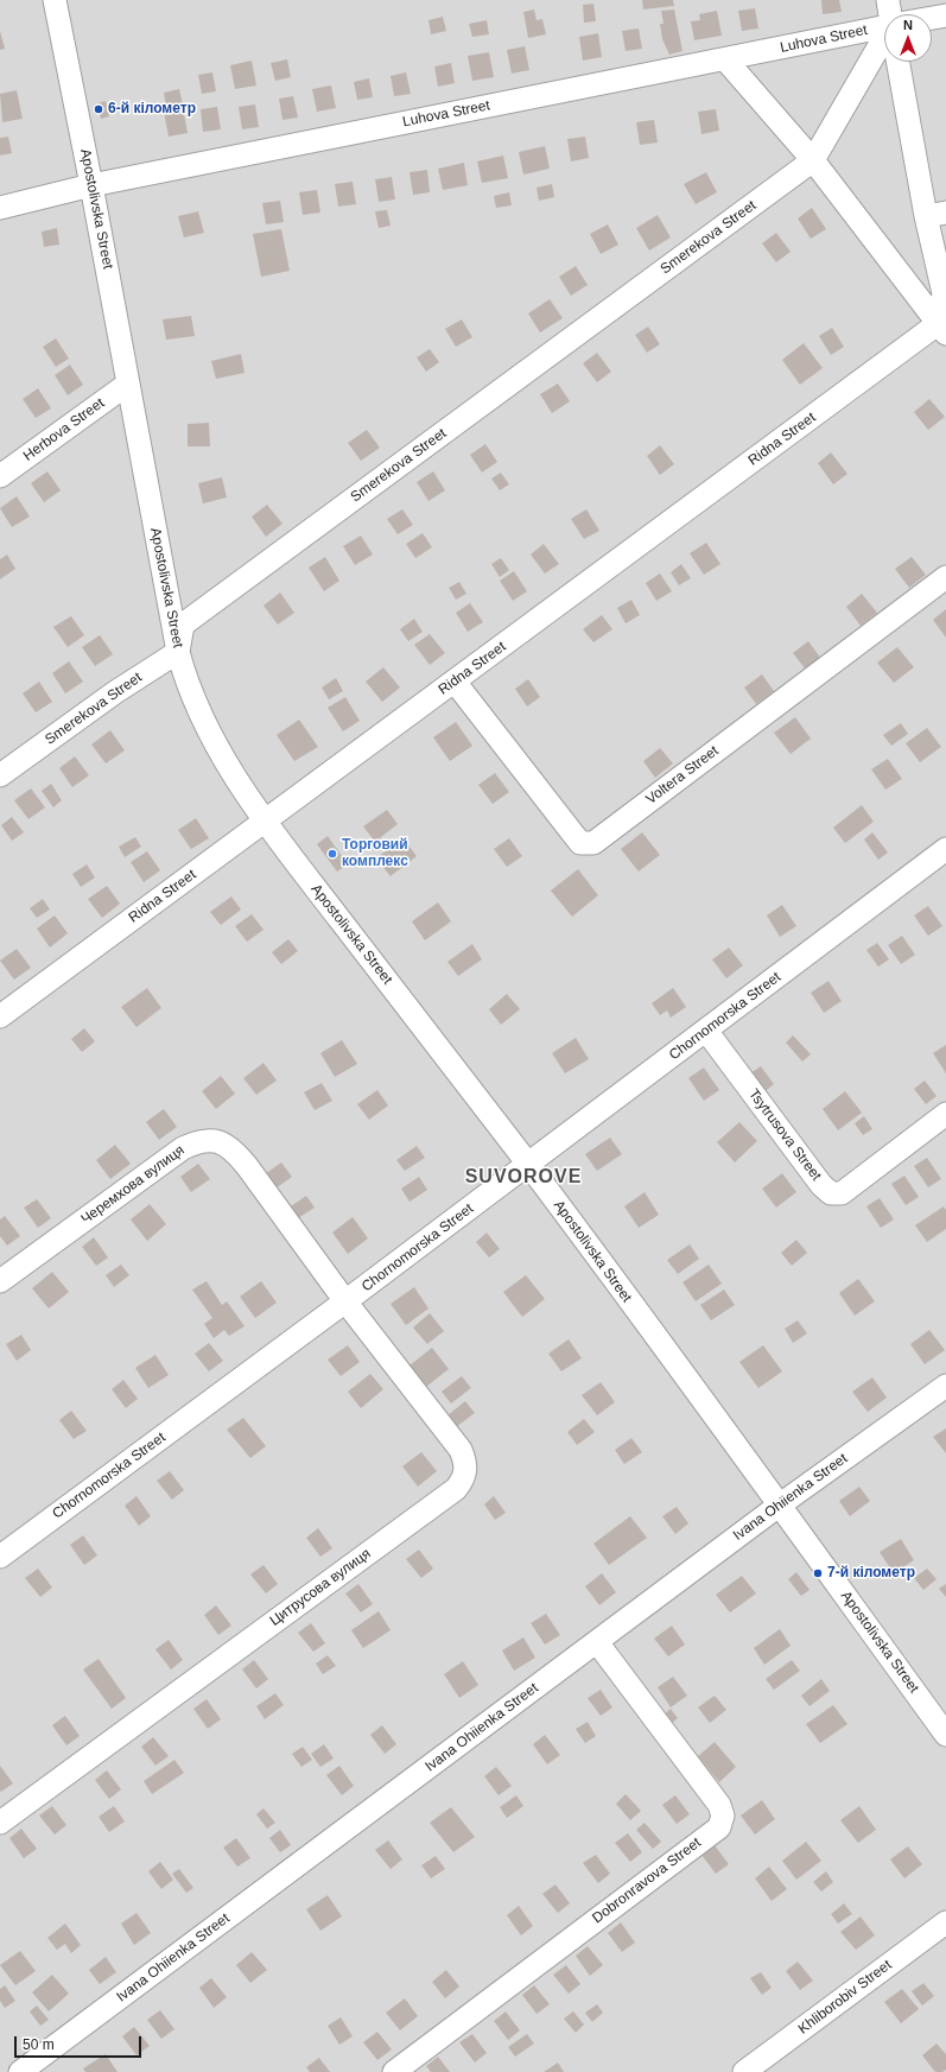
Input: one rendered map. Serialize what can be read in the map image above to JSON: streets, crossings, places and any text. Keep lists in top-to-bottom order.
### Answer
{
  "streets": {
    "street": [
      "Luhova Street",
      "Apostolivska Street",
      "Smerekova Street",
      "Herbova Street",
      "Ridna Street",
      "Voltera Street",
      "Chornomorska Street",
      "Tsytrusova Street",
      "Черемхова вулиця",
      "Ivana Ohiienka Street",
      "Цитрусова вулиця",
      "Dobronravova Street",
      "Khliborobiv Street"
    ]
  },
  "crossings": [
    ["Luhova Street", "Apostolivska Street"],
    ["Apostolivska Street", "Smerekova Street"],
    ["Apostolivska Street", "Herbova Street"],
    ["Apostolivska Street", "Ridna Street"],
    ["Apostolivska Street", "Chornomorska Street"],
    ["Apostolivska Street", "Ivana Ohiienka Street"],
    ["Ridna Street", "Voltera Street"],
    ["Chornomorska Street", "Tsytrusova Street"],
    ["Chornomorska Street", "Черемхова вулиця"],
    ["Chornomorska Street", "Цитрусова вулиця"],
    ["Черемхова вулиця", "Цитрусова вулиця"],
    ["Ivana Ohiienka Street", "Dobronravova Street"]
  ],
  "districts": ["SUVOROVE"],
  "places": ["6-й кілометр", "Торговий комплекс", "7-й кілометр"],
  "scale_bar": "50 m",
  "north": "top"
}
